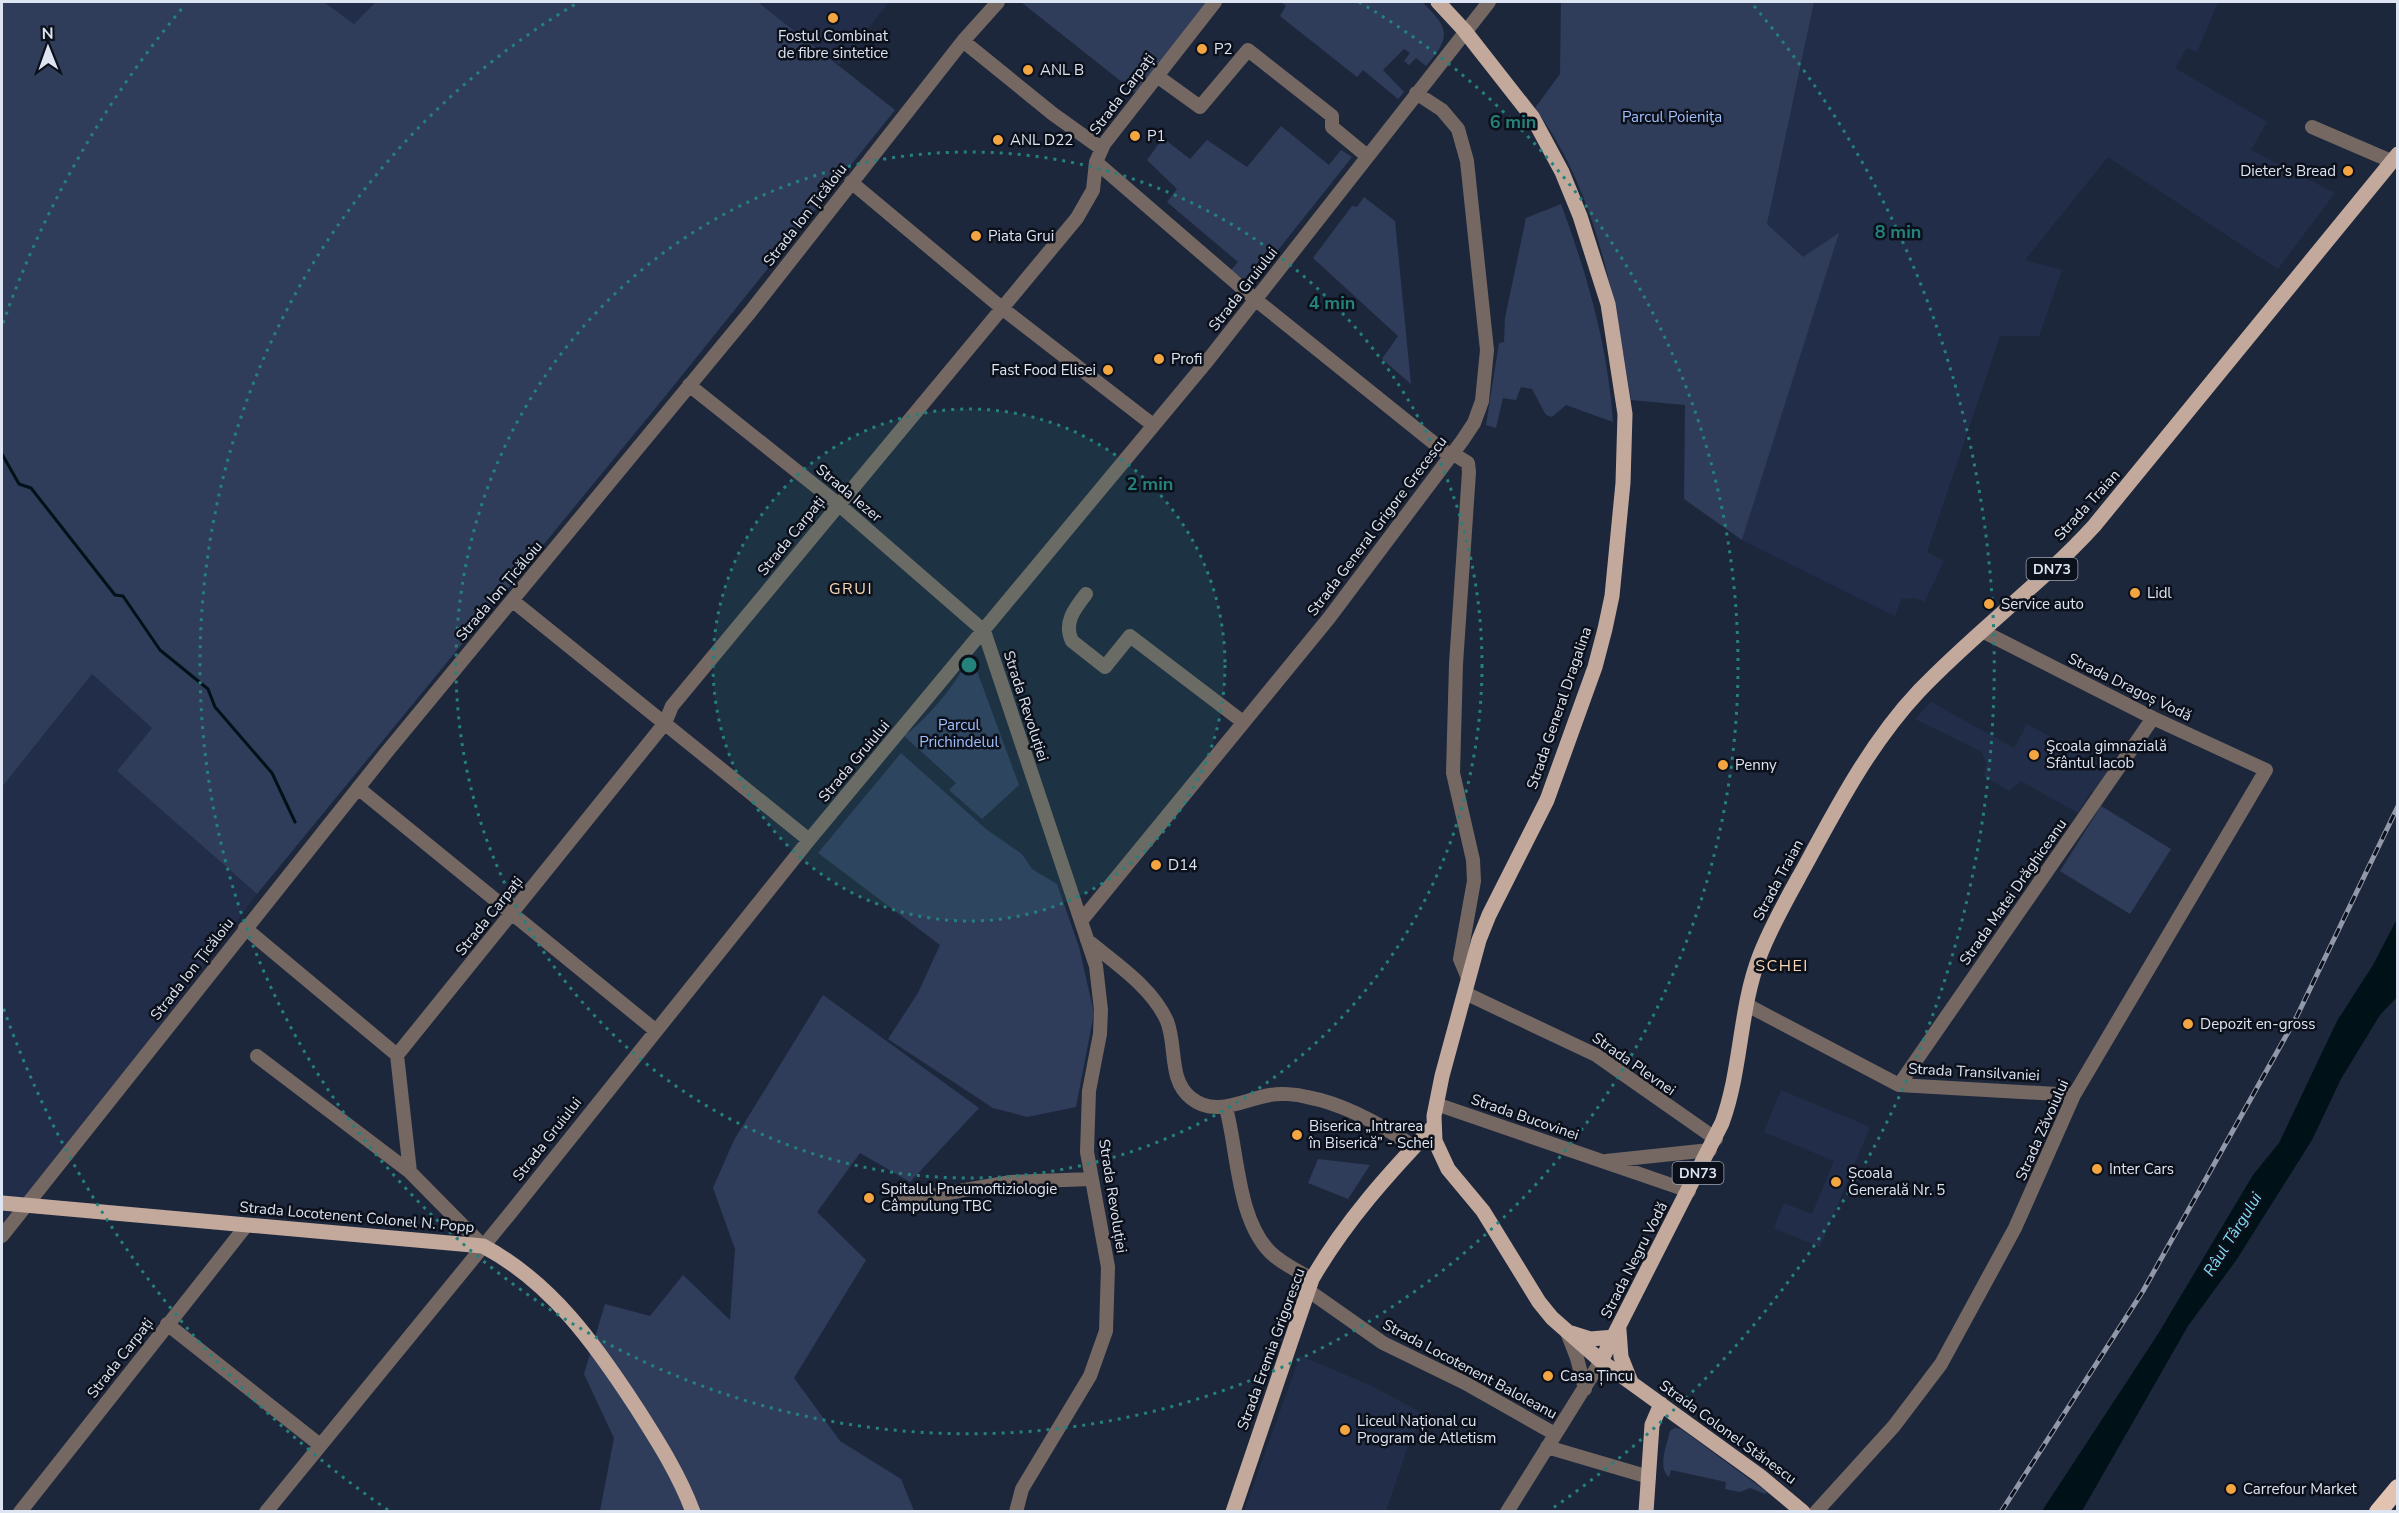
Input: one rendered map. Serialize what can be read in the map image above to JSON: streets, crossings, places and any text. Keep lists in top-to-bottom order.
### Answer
{
  "streets": {
    "main road": [
      "Strada Traian",
      "DN73",
      "Strada General Dragalina",
      "Strada Locotenent Colonel N. Popp",
      "Strada Negru Vodă",
      "Strada Eremia Grigorescu",
      "Strada Colonel Stănescu"
    ],
    "street": [
      "Strada Carpați",
      "Strada Ion Țicăloiu",
      "Strada Gruiului",
      "Strada Iezer",
      "Strada General Grigore Grecescu",
      "Strada Dragoș Vodă",
      "Strada Revoluției",
      "Strada Matei Drăghiceanu",
      "Strada Plevnei",
      "Strada Transilvaniei",
      "Strada Bucovinei",
      "Strada Zăvoiului",
      "Strada Locotenent Baloleanu"
    ]
  },
  "crossings": [
    ["Strada Carpați", "Strada Iezer"],
    ["Strada Carpați", "Strada Locotenent Colonel N. Popp"],
    ["Strada Ion Țicăloiu", "Strada Iezer"],
    ["Strada Ion Țicăloiu", "Strada Locotenent Colonel N. Popp"],
    ["Strada Gruiului", "Strada Iezer"],
    ["Strada Gruiului", "Strada General Grigore Grecescu"],
    ["Strada Gruiului", "Strada Revoluției"],
    ["Strada Gruiului", "Strada General Dragalina"],
    ["Strada Gruiului", "Strada Locotenent Colonel N. Popp"],
    ["Strada Iezer", "Strada Revoluției"],
    ["Strada Traian", "Strada Dragoș Vodă"],
    ["Strada Traian", "Strada Transilvaniei"],
    ["Strada Traian", "Strada Negru Vodă"],
    ["Strada General Grigore Grecescu", "Strada Revoluției"],
    ["Strada Dragoș Vodă", "Strada Matei Drăghiceanu"],
    ["Strada Dragoș Vodă", "Strada Zăvoiului"],
    ["Strada General Dragalina", "Strada Plevnei"],
    ["Strada General Dragalina", "Strada Bucovinei"],
    ["Strada General Dragalina", "Strada Negru Vodă"],
    ["Strada General Dragalina", "Strada Eremia Grigorescu"],
    ["Strada General Dragalina", "Strada Colonel Stănescu"],
    ["Strada Matei Drăghiceanu", "Strada Transilvaniei"],
    ["Strada Plevnei", "Strada Bucovinei"],
    ["Strada Plevnei", "Strada Negru Vodă"],
    ["Strada Transilvaniei", "Strada Zăvoiului"],
    ["Strada Transilvaniei", "Strada Negru Vodă"],
    ["Strada Bucovinei", "Strada Negru Vodă"],
    ["Strada Negru Vodă", "Strada Locotenent Baloleanu"],
    ["Strada Negru Vodă", "Strada Colonel Stănescu"],
    ["Strada Eremia Grigorescu", "Strada Locotenent Baloleanu"]
  ],
  "districts": ["GRUI", "SCHEI"],
  "water": ["Râul Târgului"],
  "parks": ["Parcul Poieniţa", "Parcul Prichindelul"],
  "places": [
    "Fostul Combinat de fibre sintetice",
    "P2",
    "ANL B",
    "P1",
    "ANL D22",
    "Dieter’s Bread",
    "Piata Grui",
    "Profi",
    "Fast Food Elisei",
    "Lidl",
    "Service auto",
    "Şcoala gimnazială Sfântul Iacob",
    "Penny",
    "D14",
    "Depozit en-gross",
    "Biserica „Intrarea în Biserică” - Schei",
    "Inter Cars",
    "Școala Generală Nr. 5",
    "Spitalul Pneumoftiziologie Câmpulung TBC",
    "Casa Țincu",
    "Liceul Național cu Program de Atletism",
    "Carrefour Market"
  ],
  "north": "top",
  "rings": [
    "6 min",
    "8 min",
    "4 min",
    "2 min"
  ]
}
